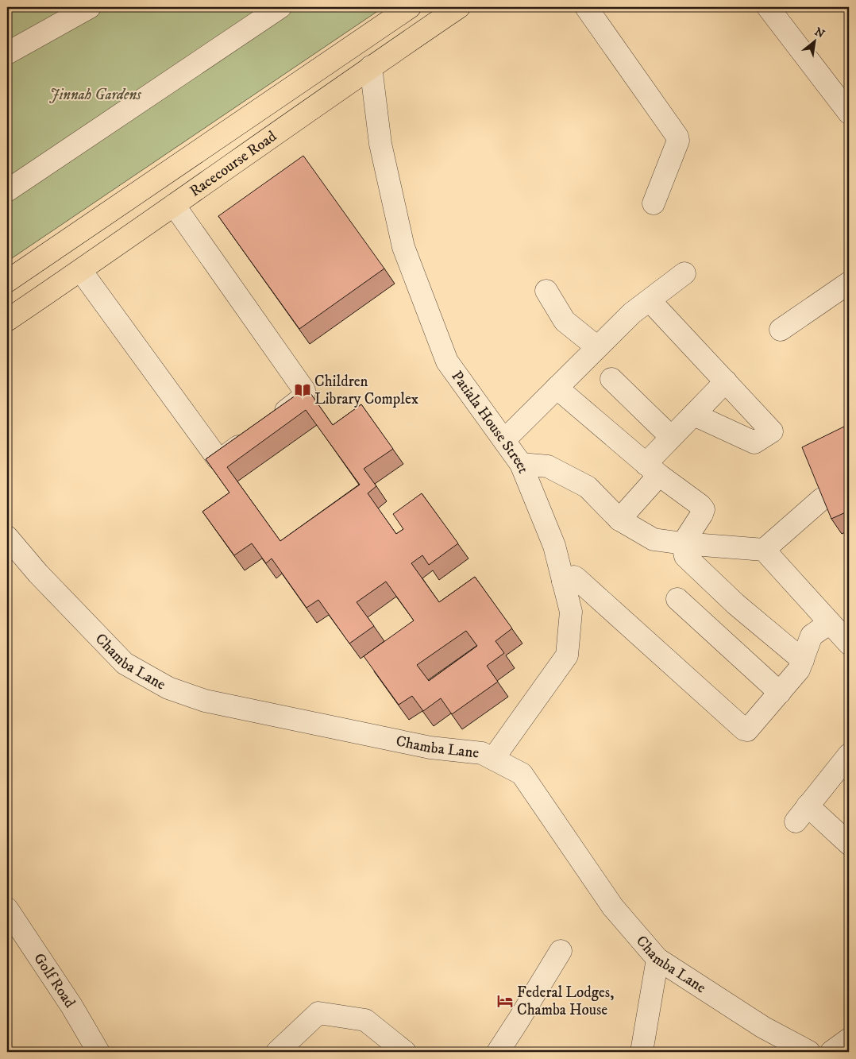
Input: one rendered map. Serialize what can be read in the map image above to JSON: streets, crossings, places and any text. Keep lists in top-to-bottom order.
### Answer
{
  "streets": {
    "main road": ["Racecourse Road"],
    "street": ["Patiala House Street", "Chamba Lane", "Golf Road"]
  },
  "crossings": [
    ["Racecourse Road", "Patiala House Street"],
    ["Patiala House Street", "Chamba Lane"]
  ],
  "parks": ["Jinnah Gardens"],
  "places": {
    "library": ["Children Library Complex"],
    "hotel": ["Federal Lodges, Chamba House"]
  },
  "north": "top right"
}
